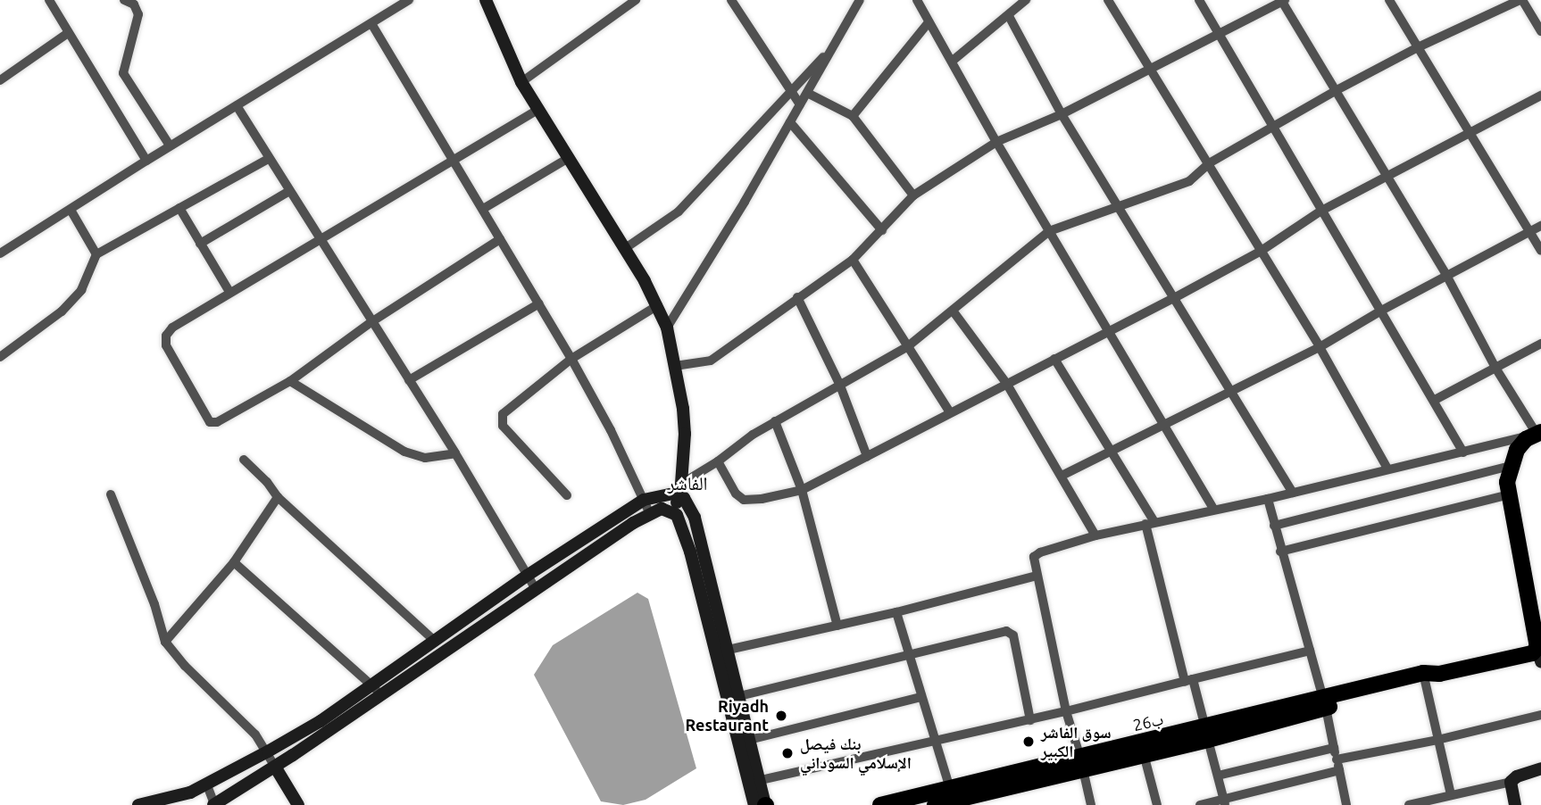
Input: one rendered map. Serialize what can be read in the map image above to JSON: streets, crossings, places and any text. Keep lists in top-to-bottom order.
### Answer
{
  "streets": {
    "highway": ["26ب"]
  },
  "districts": ["الفاشر"],
  "places": ["Riyadh Restaurant", "سوق الفاشر الكبير", "بنك فيصل الإسلامي السوداني"]
}
